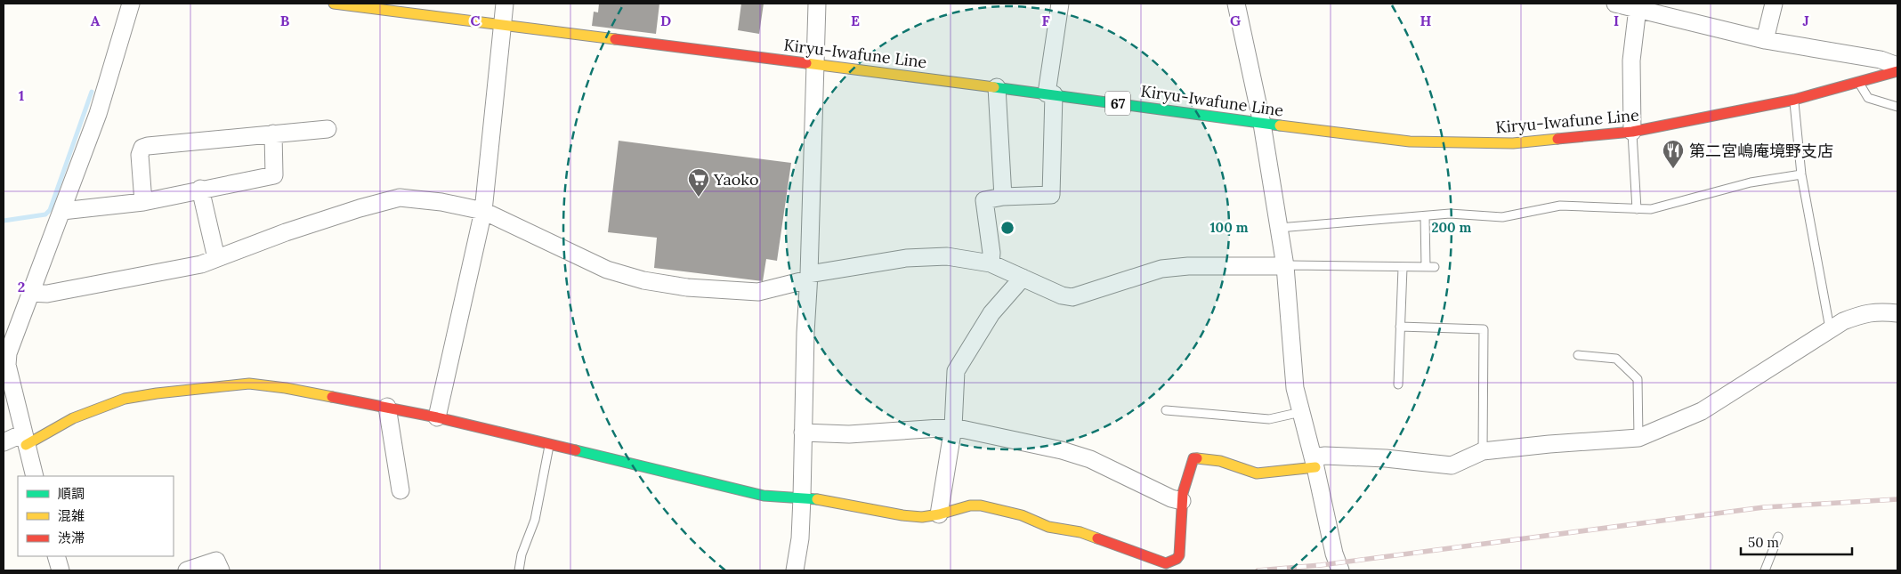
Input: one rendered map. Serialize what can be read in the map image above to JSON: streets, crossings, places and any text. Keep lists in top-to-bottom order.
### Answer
{
  "streets": {
    "main road": ["Kiryu-Iwafune Line", "67"]
  },
  "places": {
    "restaurant": ["第二宮嶋庵境野支店"],
    "supermarket": ["Yaoko"]
  },
  "legend": ["順調", "混雑", "渋滞"],
  "scale_bar": "50 m",
  "grid": {
    "columns": [
      "A",
      "B",
      "C",
      "D",
      "E",
      "F",
      "G",
      "H",
      "I",
      "J"
    ],
    "rows": ["1", "2"]
  },
  "rings": ["100 m", "200 m"]
}
